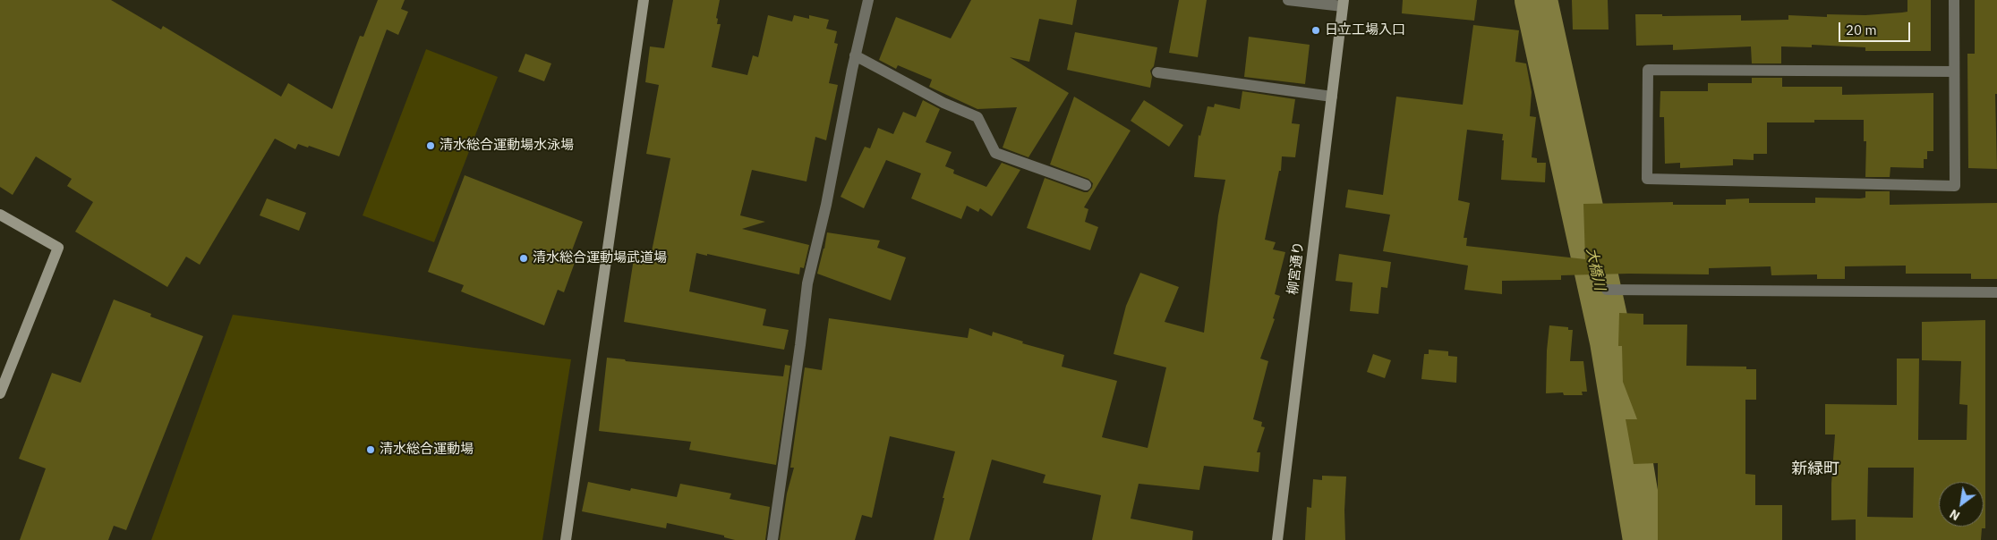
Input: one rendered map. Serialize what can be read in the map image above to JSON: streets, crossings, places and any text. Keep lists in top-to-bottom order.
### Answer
{
  "streets": {
    "street": ["柳宮通り"]
  },
  "districts": ["新緑町"],
  "water": ["大橋川"],
  "places": [
    "日立工場入口",
    "清水総合運動場水泳場",
    "清水総合運動場武道場",
    "清水総合運動場"
  ],
  "scale_bar": "20 m",
  "north": "bottom left"
}
